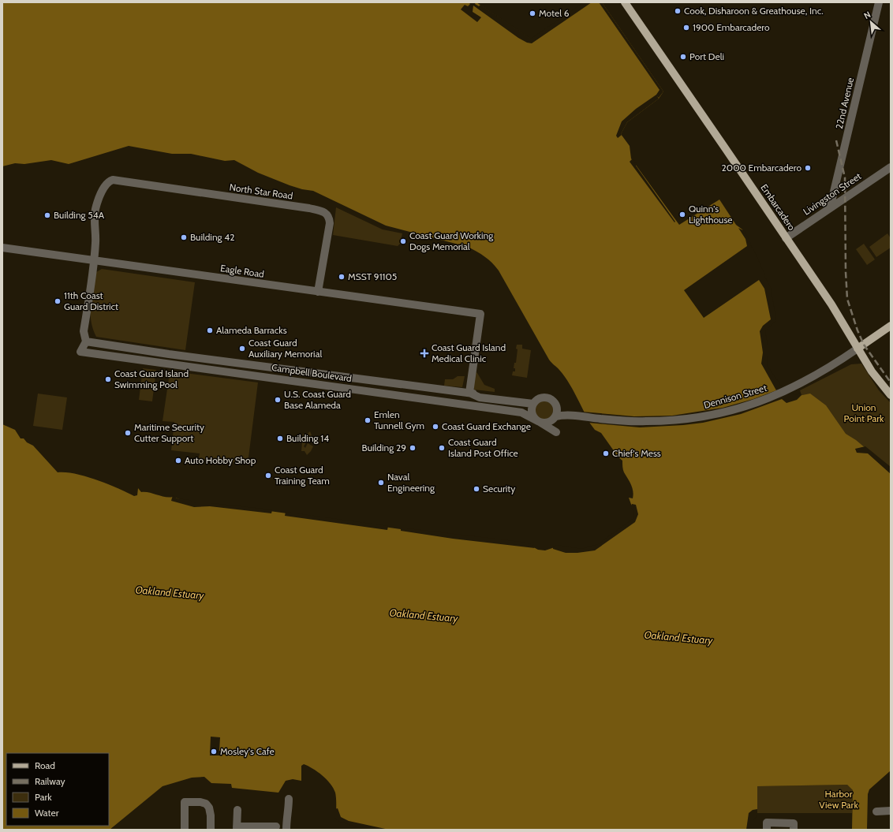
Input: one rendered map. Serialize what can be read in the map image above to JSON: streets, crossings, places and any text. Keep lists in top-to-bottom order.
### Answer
{
  "streets": {
    "main road": ["Embarcadero", "Dennison Street"],
    "street": [
      "22nd Avenue",
      "North Star Road",
      "Livingston Street",
      "Eagle Road",
      "Campbell Boulevard"
    ]
  },
  "crossings": [
    ["22nd Avenue", "Livingston Street"],
    ["North Star Road", "Eagle Road"],
    ["Livingston Street", "Embarcadero"],
    ["Embarcadero", "Dennison Street"],
    ["Eagle Road", "Campbell Boulevard"],
    ["Campbell Boulevard", "Dennison Street"]
  ],
  "water": ["Oakland Estuary"],
  "parks": ["Union Point Park", "Harbor View Park"],
  "places": {
    "other": [
      "Cook, Disharoon & Greathouse, Inc.",
      "Motel 6",
      "1900 Embarcadero",
      "Port Deli",
      "2000 Embarcadero",
      "Quinn's Lighthouse",
      "Building 54A",
      "Building 42",
      "Coast Guard Working Dogs Memorial",
      "MSST 91105",
      "11th Coast Guard District",
      "Alameda Barracks",
      "Coast Guard Auxiliary Memorial",
      "Coast Guard Island Swimming Pool",
      "U.S. Coast Guard Base Alameda",
      "Emlen Tunnell Gym",
      "Coast Guard Exchange",
      "Maritime Security Cutter Support",
      "Building 14",
      "Building 29",
      "Coast Guard Island Post Office",
      "Chief's Mess",
      "Auto Hobby Shop",
      "Coast Guard Training Team",
      "Naval Engineering",
      "Security",
      "Mosley's Cafe"
    ],
    "health": ["Coast Guard Island Medical Clinic"]
  },
  "legend": [
    "Road",
    "Railway",
    "Park",
    "Water"
  ],
  "north": "top left"
}
